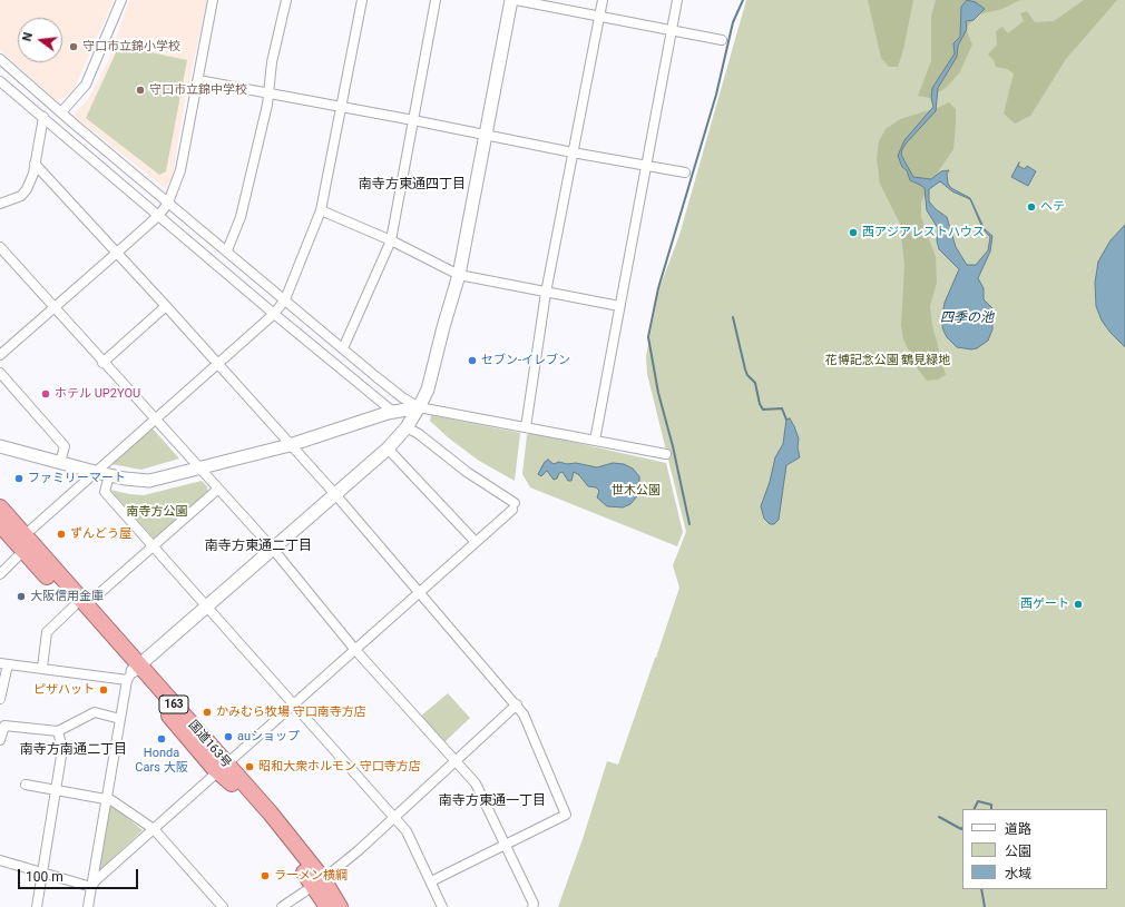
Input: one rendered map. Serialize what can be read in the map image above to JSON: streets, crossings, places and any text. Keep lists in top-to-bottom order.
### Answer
{
  "streets": {
    "highway": ["163", "国道163号"]
  },
  "districts": [
    "南寺方東通四丁目",
    "南寺方東通二丁目",
    "南寺方南通二丁目",
    "南寺方東通一丁目"
  ],
  "water": ["四季の池"],
  "parks": ["花博記念公園 鶴見緑地", "世木公園", "南寺方公園"],
  "places": [
    "守口市立錦小学校",
    "守口市立錦中学校",
    "ヘテ",
    "西アジアレストハウス",
    "セブン-イレブン",
    "ホテル UP2YOU",
    "ファミリーマート",
    "ずんどう屋",
    "大阪信用金庫",
    "西ゲート",
    "ピザハット",
    "かみむら牧場 守口南寺方店",
    "auショップ",
    "Honda Cars 大阪",
    "昭和大衆ホルモン 守口寺方店",
    "ラーメン横綱"
  ],
  "legend": ["道路", "公園", "水域"],
  "scale_bar": "100 m",
  "north": "left"
}
